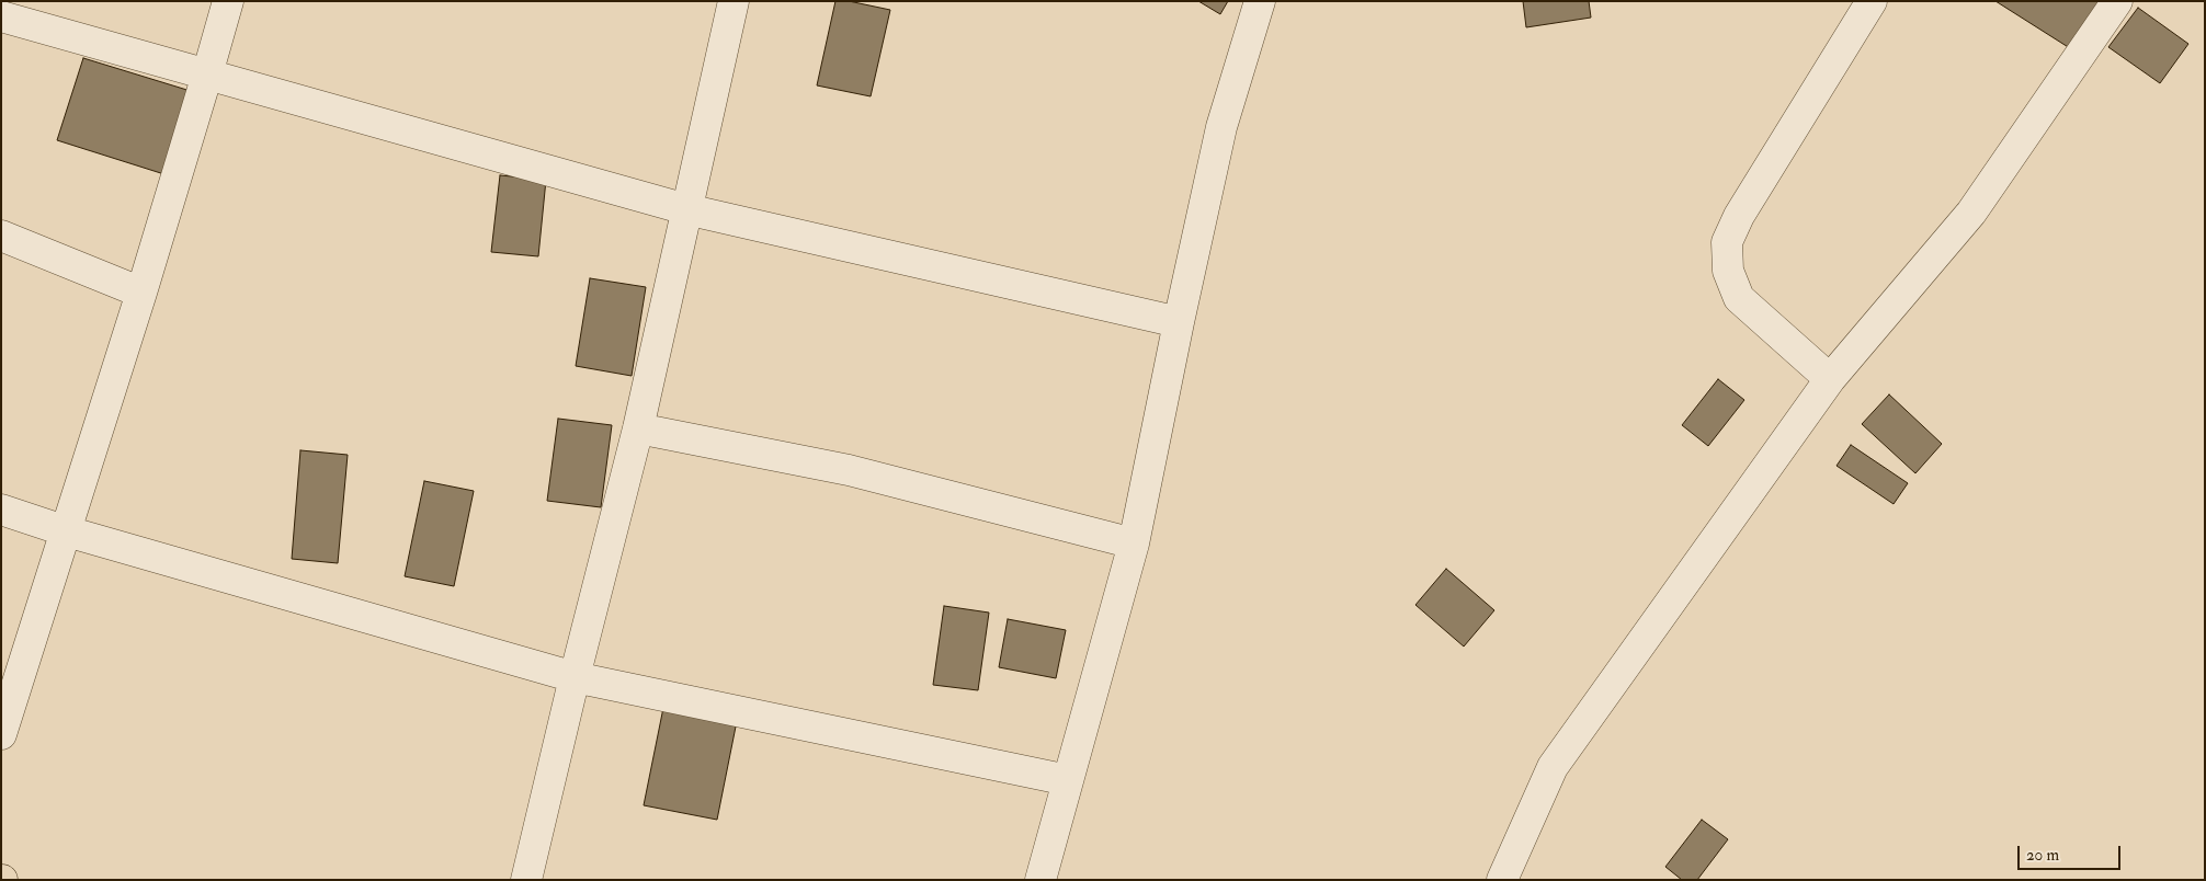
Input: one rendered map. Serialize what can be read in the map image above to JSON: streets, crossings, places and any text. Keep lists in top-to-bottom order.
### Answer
{
  "scale_bar": "20 m"
}
